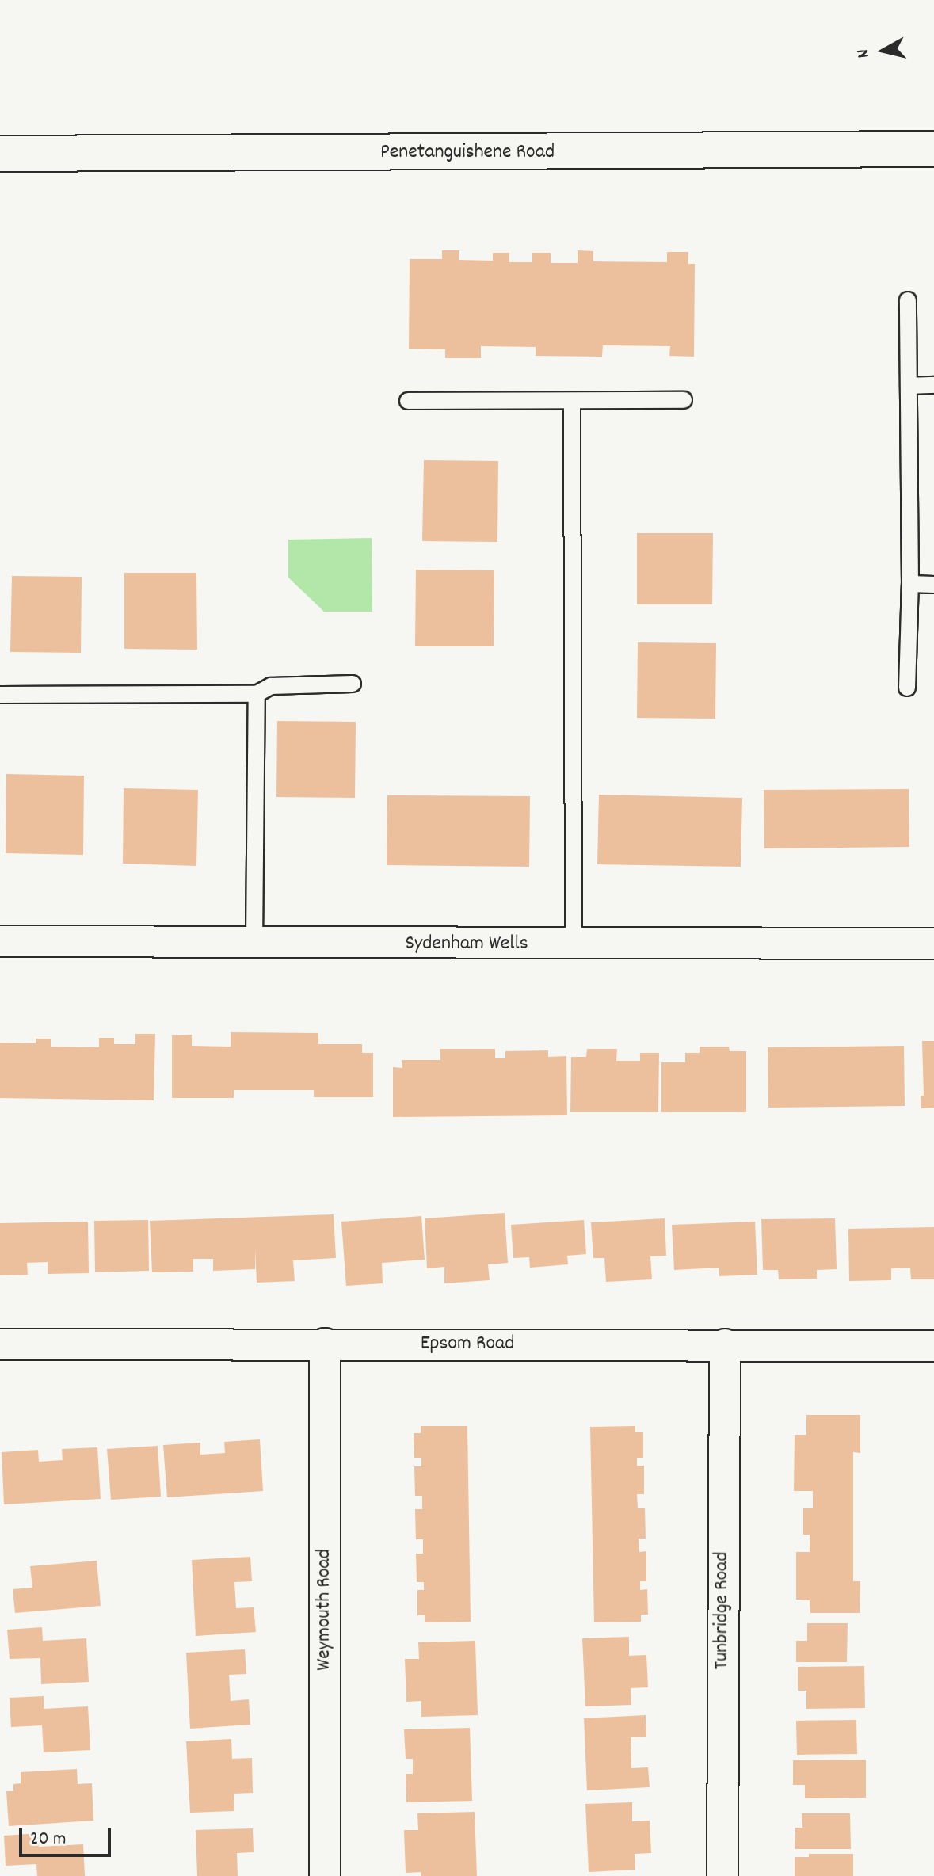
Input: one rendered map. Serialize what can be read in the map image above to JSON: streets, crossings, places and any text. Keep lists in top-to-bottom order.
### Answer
{
  "streets": {
    "main road": ["Penetanguishene Road"],
    "street": [
      "Sydenham Wells",
      "Epsom Road",
      "Weymouth Road",
      "Tunbridge Road"
    ]
  },
  "crossings": [
    ["Epsom Road", "Weymouth Road"],
    ["Epsom Road", "Tunbridge Road"]
  ],
  "scale_bar": "20 m",
  "north": "left"
}
